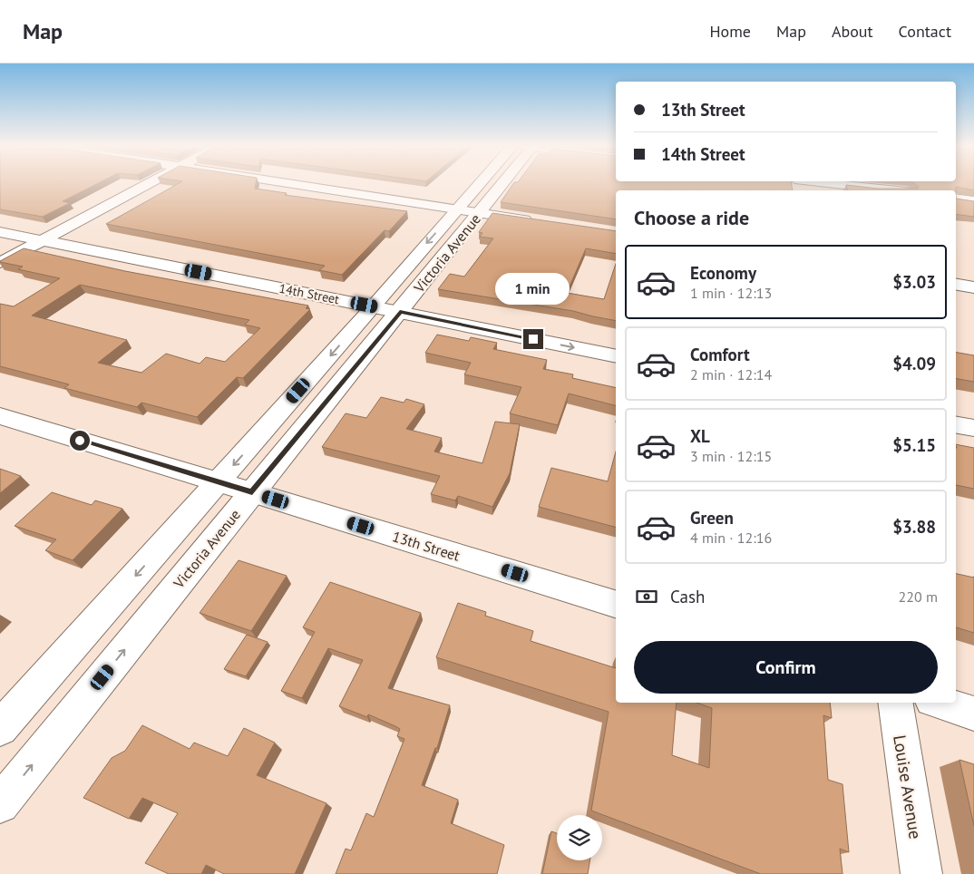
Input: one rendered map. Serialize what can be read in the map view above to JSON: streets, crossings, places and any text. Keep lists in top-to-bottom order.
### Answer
{
  "streets": {
    "street": [
      "Victoria Avenue",
      "14th Street",
      "13th Street",
      "Louise Avenue"
    ]
  },
  "crossings": [
    ["Victoria Avenue", "14th Street"],
    ["Victoria Avenue", "13th Street"]
  ],
  "page": {
    "header": "Map",
    "nav": [
      "Home",
      "Map",
      "About",
      "Contact"
    ],
    "banner": ["13th Street", "14th Street"],
    "heading": "Choose a ride",
    "list": [
      {
        "name": "Economy",
        "note": "1 min · 12:13",
        "value": "$3.03"
      },
      {
        "name": "Comfort",
        "note": "2 min · 12:14",
        "value": "$4.09"
      },
      {
        "name": "XL",
        "note": "3 min · 12:15",
        "value": "$5.15"
      },
      {
        "name": "Green",
        "note": "4 min · 12:16",
        "value": "$3.88"
      }
    ],
    "bubble": "1 min",
    "pay": ["Cash", "220 m"],
    "buttons": "Confirm"
  }
}
